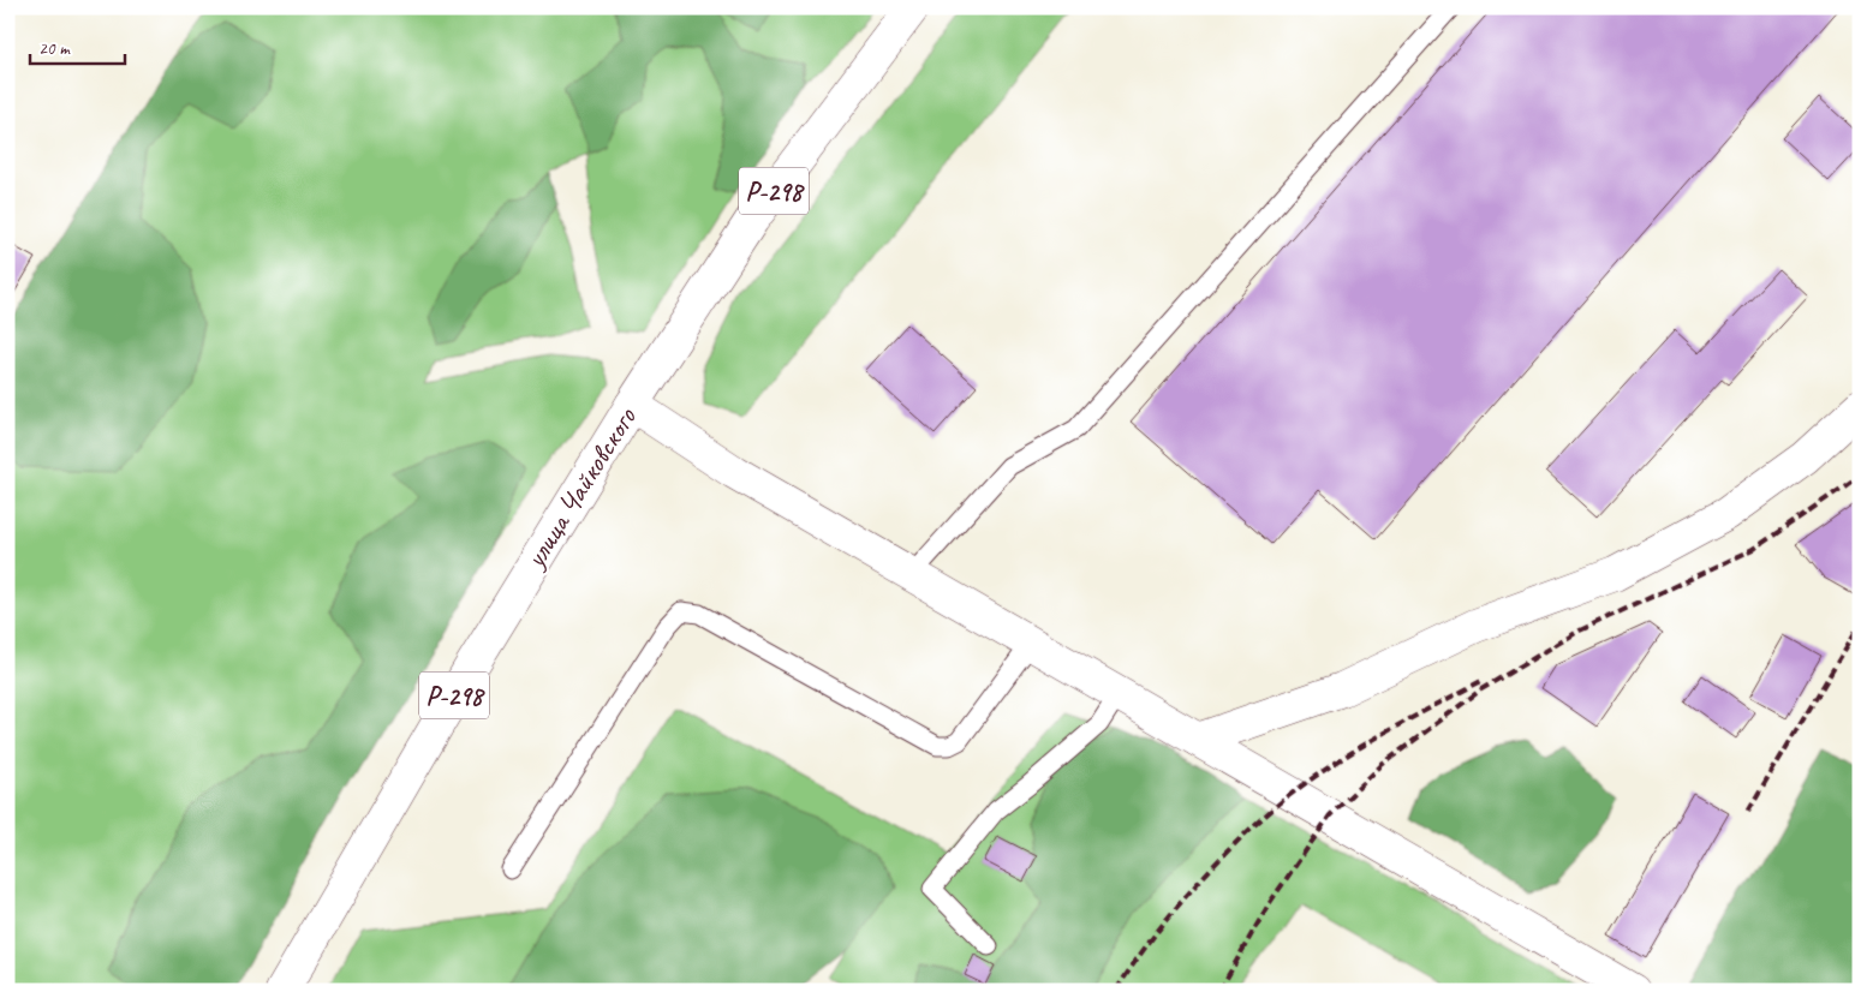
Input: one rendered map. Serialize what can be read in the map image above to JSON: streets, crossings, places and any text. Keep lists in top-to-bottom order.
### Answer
{
  "streets": {
    "main road": ["Р-298", "улица Чайковского"]
  },
  "scale_bar": "20 m"
}
